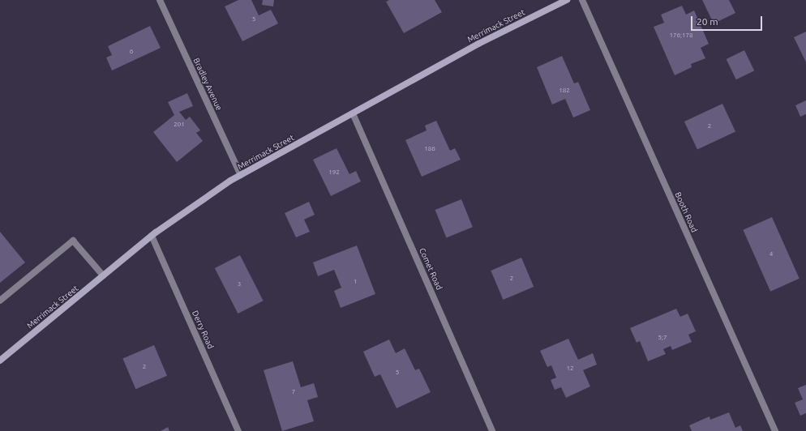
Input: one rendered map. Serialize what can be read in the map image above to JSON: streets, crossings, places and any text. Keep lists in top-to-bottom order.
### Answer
{
  "streets": {
    "main road": ["Merrimack Street"],
    "street": [
      "Bradley Avenue",
      "Booth Road",
      "Comet Road",
      "Derry Road"
    ]
  },
  "crossings": [
    ["Merrimack Street", "Bradley Avenue"],
    ["Merrimack Street", "Comet Road"],
    ["Merrimack Street", "Derry Road"]
  ],
  "house_numbers": [
    "5",
    "176;178",
    "6",
    "182",
    "201",
    "2",
    "186",
    "192",
    "4",
    "2",
    "1",
    "3",
    "5;7",
    "2",
    "12",
    "5",
    "7"
  ],
  "scale_bar": "20 m"
}
